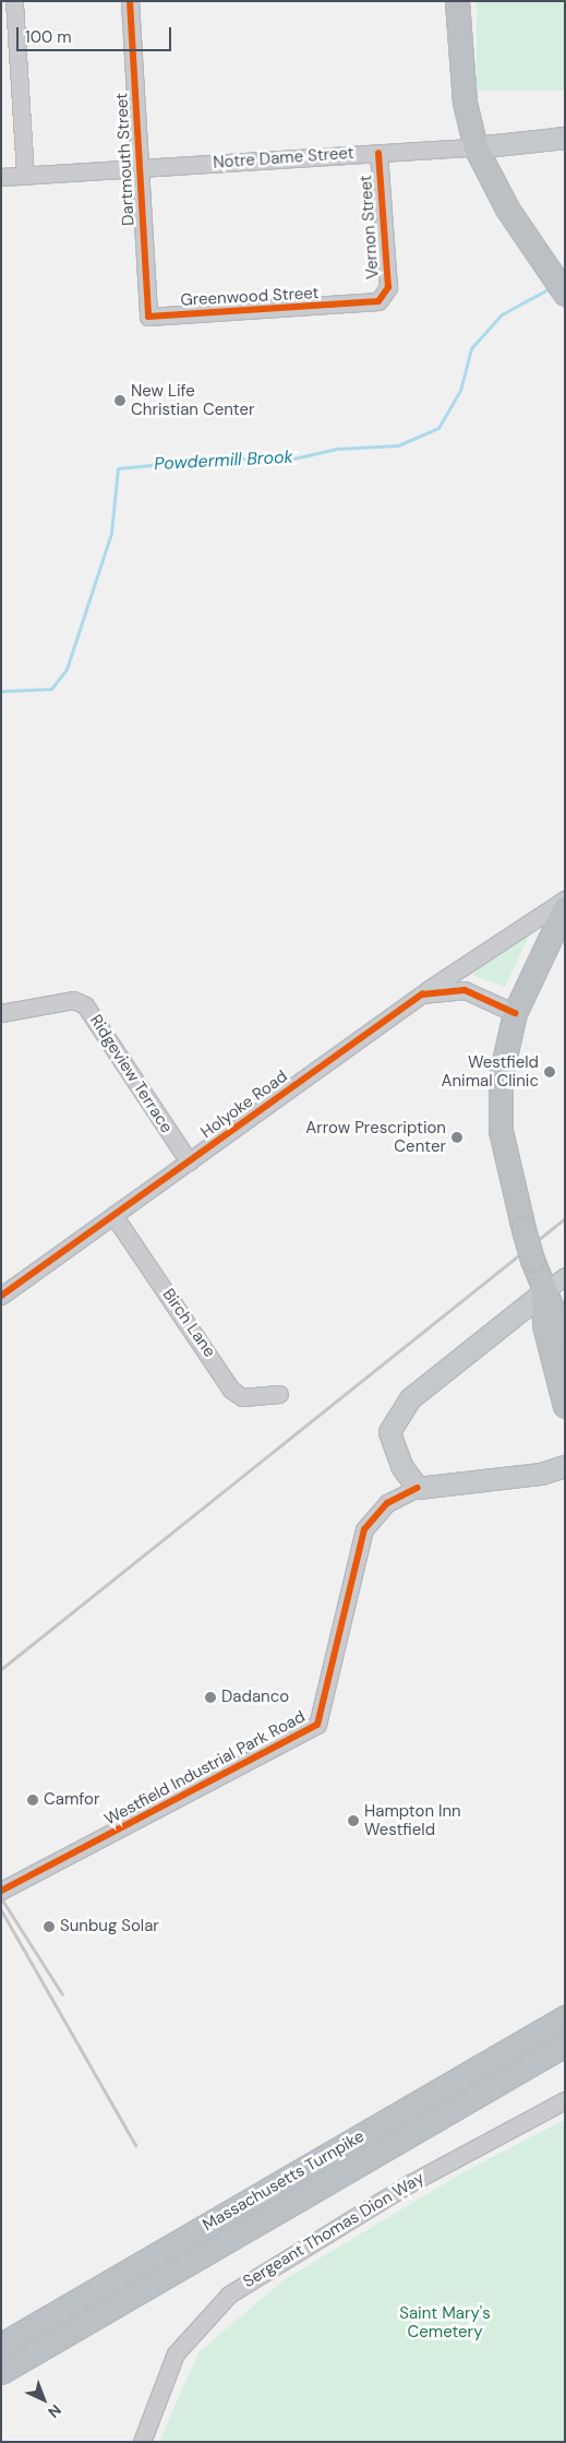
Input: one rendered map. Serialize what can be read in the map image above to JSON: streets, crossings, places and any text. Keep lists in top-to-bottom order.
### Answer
{
  "streets": {
    "highway": ["Massachusetts Turnpike"],
    "main road": ["Notre Dame Street"],
    "street": [
      "Dartmouth Street",
      "Vernon Street",
      "Greenwood Street",
      "Ridgeview Terrace",
      "Holyoke Road",
      "Birch Lane",
      "Westfield Industrial Park Road",
      "Sergeant Thomas Dion Way"
    ]
  },
  "crossings": [
    ["Notre Dame Street", "Dartmouth Street"],
    ["Notre Dame Street", "Vernon Street"],
    ["Dartmouth Street", "Greenwood Street"],
    ["Vernon Street", "Greenwood Street"],
    ["Ridgeview Terrace", "Holyoke Road"],
    ["Holyoke Road", "Birch Lane"]
  ],
  "water": ["Powdermill Brook"],
  "parks": ["Saint Mary's Cemetery"],
  "places": [
    "New Life Christian Center",
    "Westfield Animal Clinic",
    "Arrow Prescription Center",
    "Dadanco",
    "Camfor",
    "Hampton Inn Westfield",
    "Sunbug Solar"
  ],
  "scale_bar": "100 m",
  "north": "bottom right"
}
